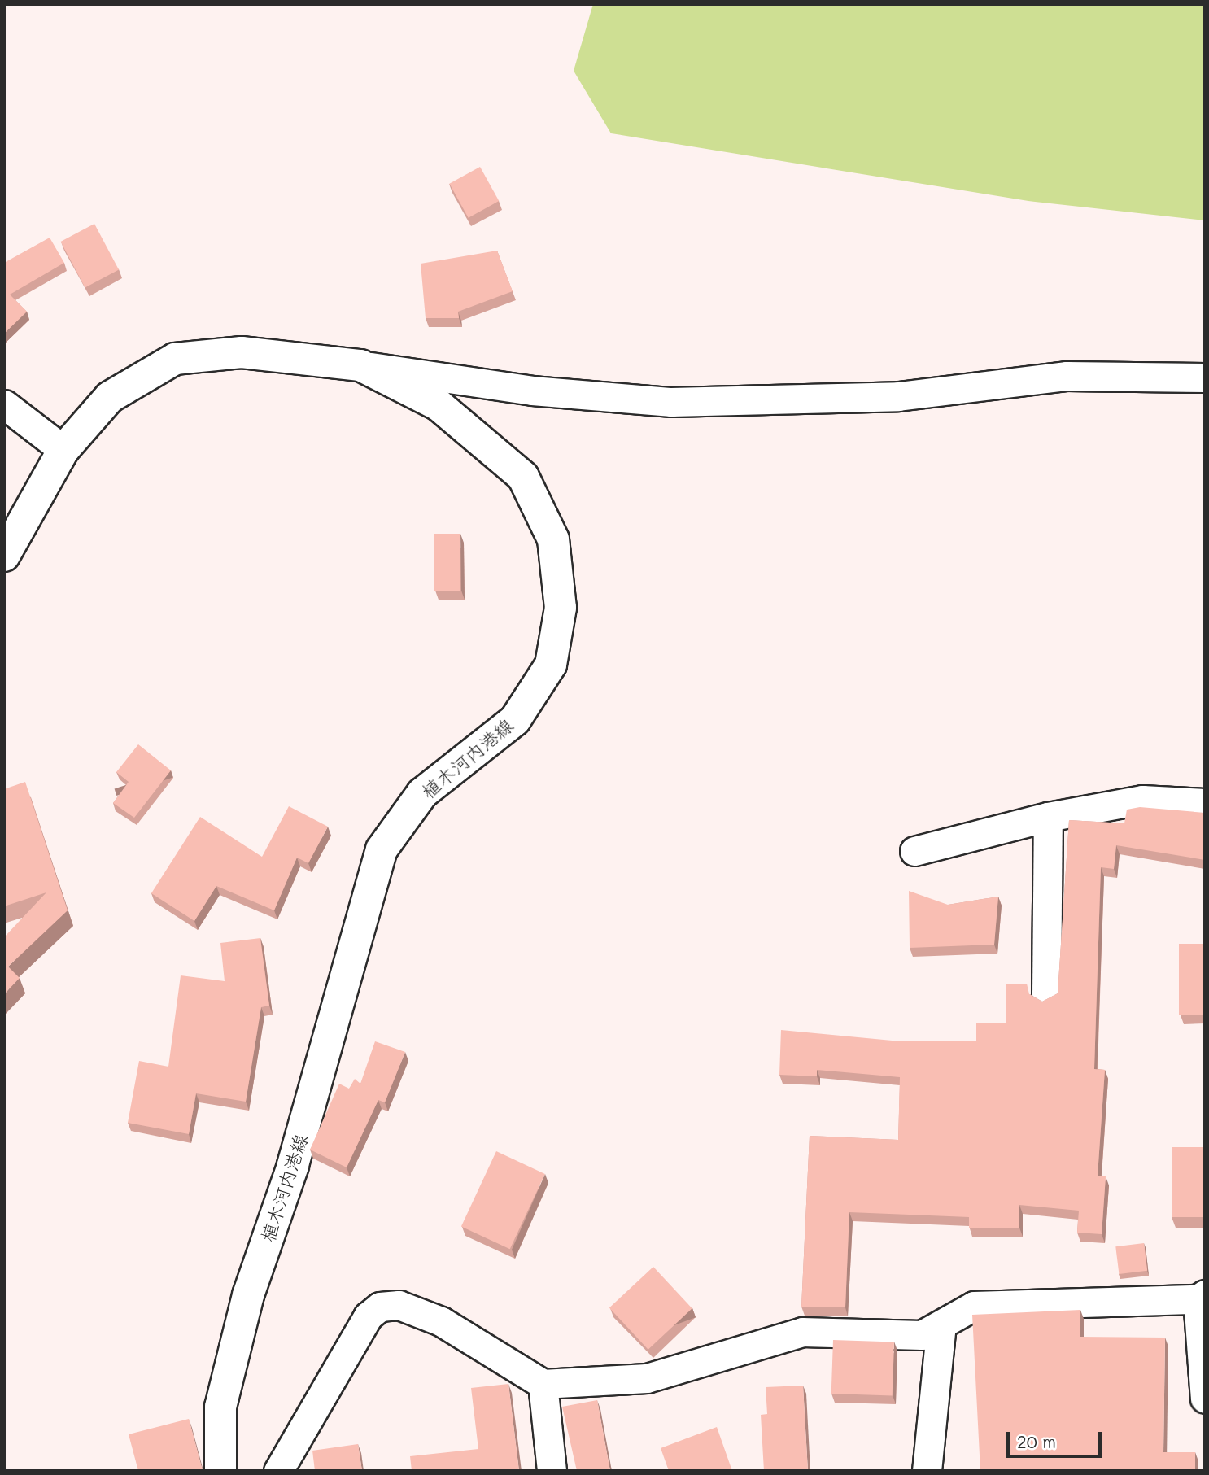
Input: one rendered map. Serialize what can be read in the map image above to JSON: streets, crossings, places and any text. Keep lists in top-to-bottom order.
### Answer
{
  "streets": {
    "main road": ["植木河内港線"]
  },
  "scale_bar": "20 m"
}
